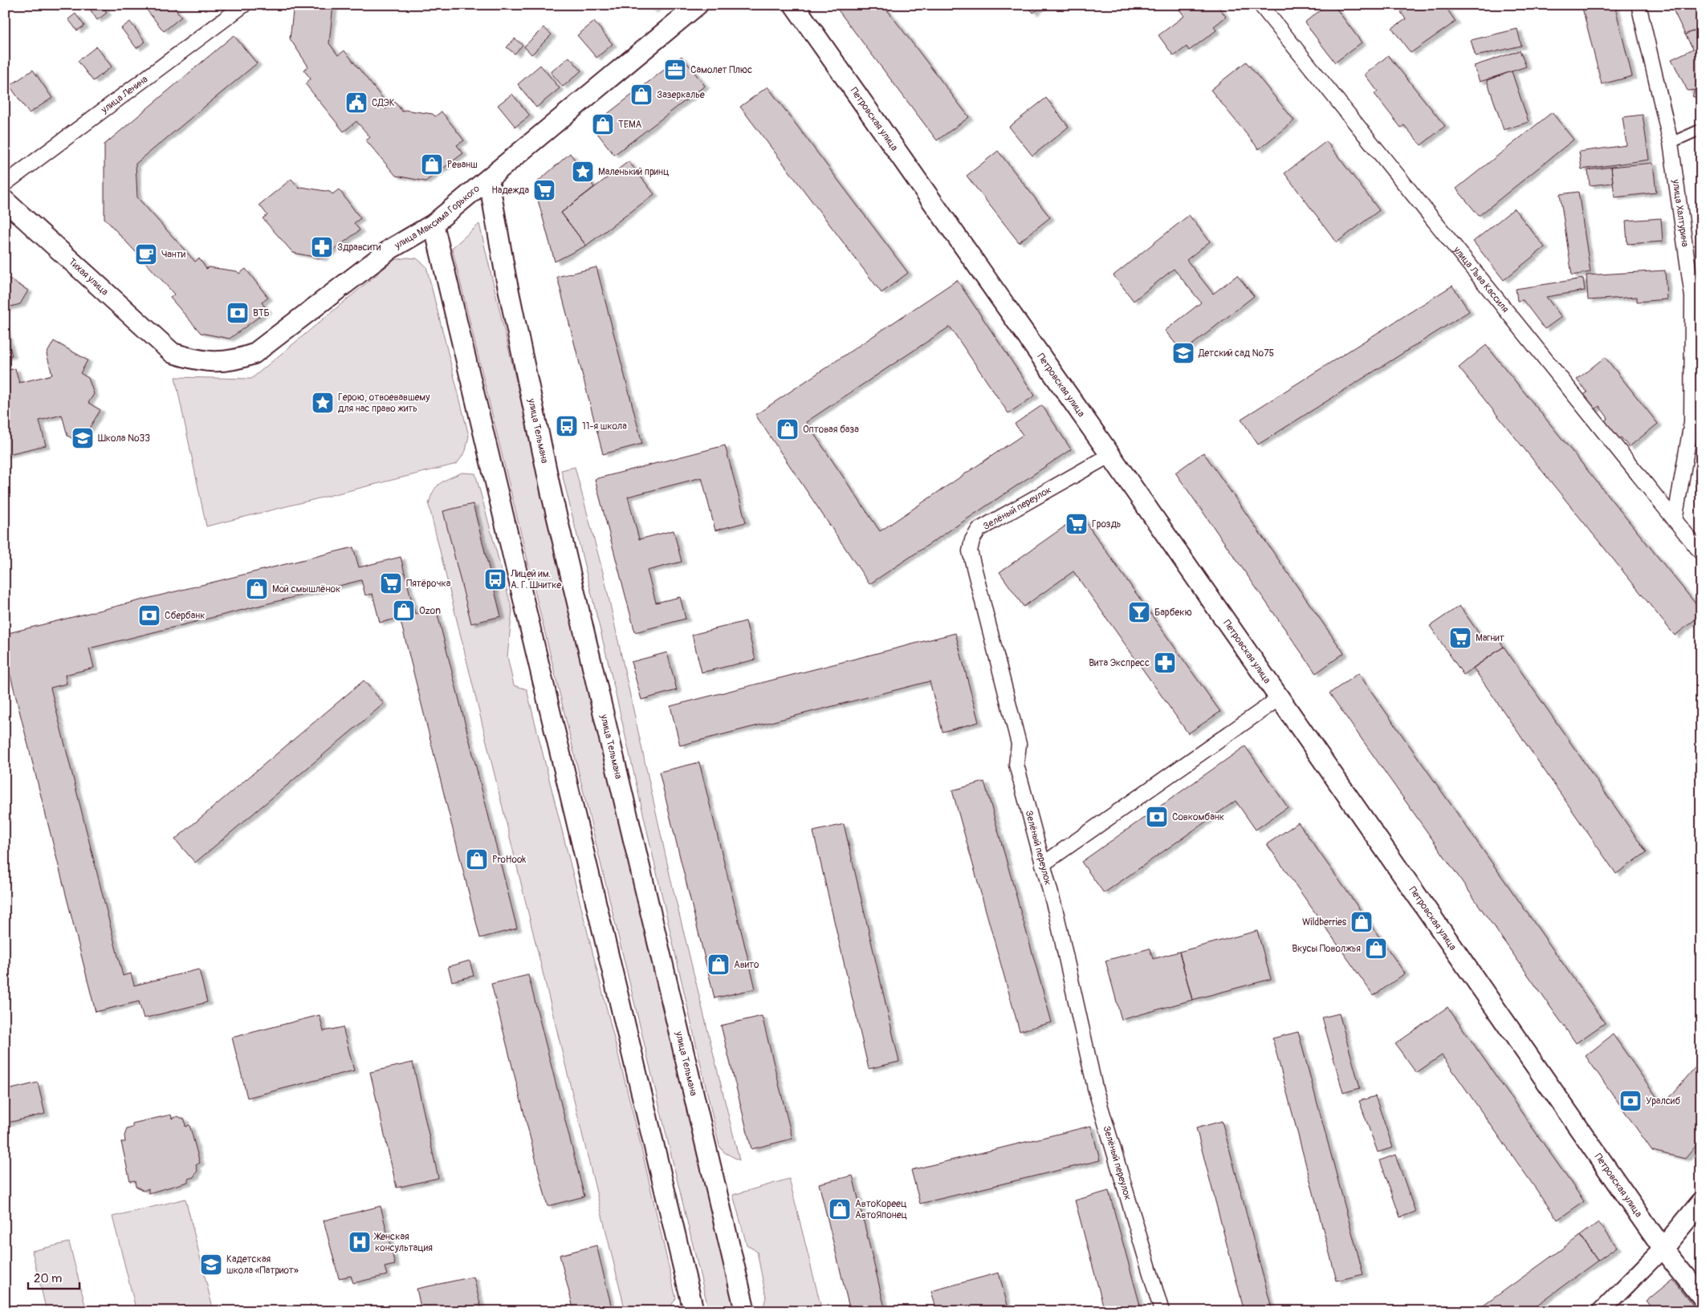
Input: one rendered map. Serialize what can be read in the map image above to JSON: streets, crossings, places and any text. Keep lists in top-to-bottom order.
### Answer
{
  "streets": {
    "main road": [
      "Петровская улица",
      "улица Максима Горького",
      "Тихая улица",
      "улица Тельмана"
    ],
    "street": [
      "улица Ленина",
      "улица Халтурина",
      "улица Льва Кассиля",
      "Зелёный переулок"
    ]
  },
  "crossings": [
    ["Петровская улица", "Зелёный переулок"],
    ["улица Халтурина", "улица Льва Кассиля"],
    ["улица Максима Горького", "Тихая улица"],
    ["улица Максима Горького", "улица Тельмана"]
  ],
  "places": {
    "office": ["Самолет Плюс"],
    "shop": [
      "Зазеркалье",
      "ТЕМА",
      "Реванш",
      "Оптовая база",
      "Мой смышлёнок",
      "Ozon",
      "ProHook",
      "Wildberries",
      "Вкусы Поволжья",
      "Авито",
      "АвтоКореец АвтоЯпонец"
    ],
    "public building": ["СДЭК"],
    "place": ["Маленький принц", "Герою, отвоевавшему для нас право жить"],
    "supermarket": [
      "Надежда",
      "Гроздь",
      "Пятёрочка",
      "Магнит"
    ],
    "pharmacy": ["Здравсити", "Вита Экспресс"],
    "cafe": ["Чанти"],
    "bank": [
      "ВТБ",
      "Сбербанк",
      "Совкомбанк",
      "Уралсиб"
    ],
    "school or university": ["Детский сад №75", "Школа №33", "Кадетская школа «Патриот»"],
    "bus stop": ["11-я школа", "Лицей им. А. Г. Шнитке"],
    "bar": ["Барбекю"],
    "hospital": ["Женская консультация"]
  },
  "scale_bar": "20 m"
}
